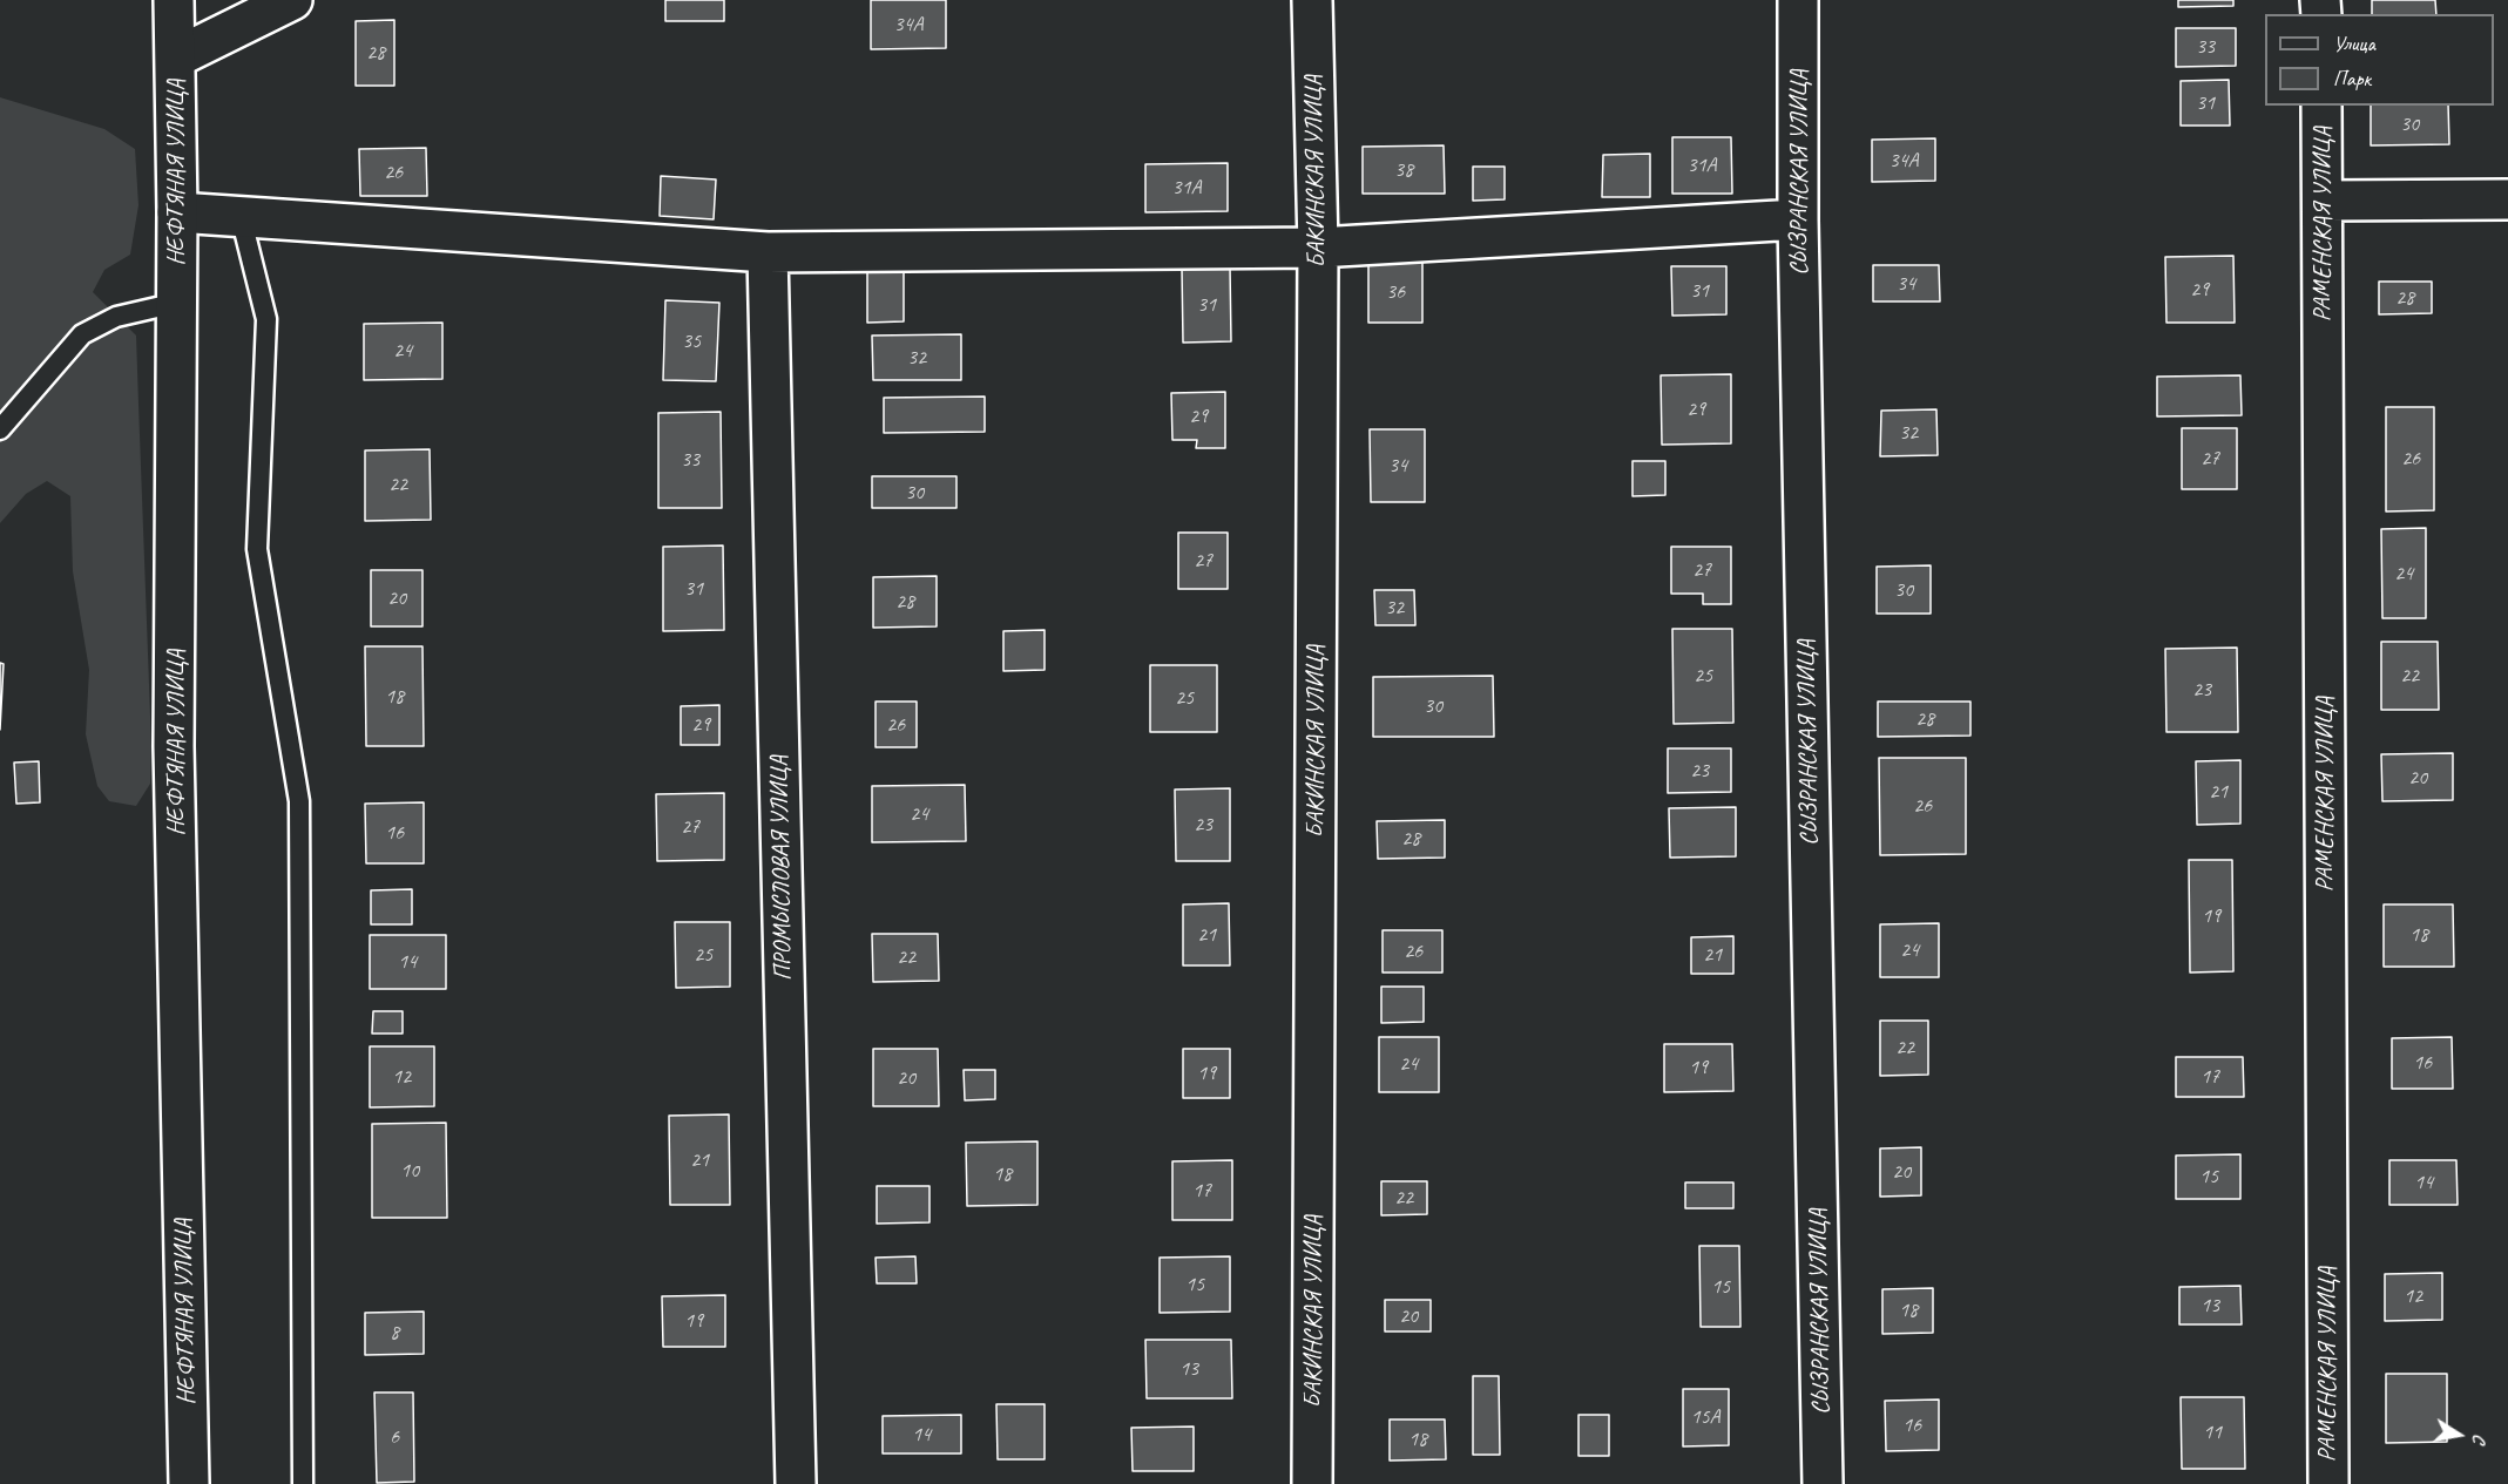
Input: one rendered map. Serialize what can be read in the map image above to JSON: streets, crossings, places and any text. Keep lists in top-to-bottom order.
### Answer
{
  "streets": {
    "street": [
      "БАКИНСКАЯ УЛИЦА",
      "НЕФТЯНАЯ УЛИЦА",
      "СЫЗРАНСКАЯ УЛИЦА",
      "РАМЕНСКАЯ УЛИЦА",
      "ПРОМЫСЛОВАЯ УЛИЦА"
    ]
  },
  "house_numbers": [
    "34А",
    "33",
    "28",
    "31",
    "30",
    "34А",
    "31А",
    "38",
    "26",
    "31А",
    "34",
    "29",
    "31",
    "36",
    "28",
    "31",
    "35",
    "24",
    "32",
    "29",
    "29",
    "32",
    "27",
    "26",
    "33",
    "34",
    "22",
    "30",
    "27",
    "27",
    "24",
    "31",
    "30",
    "20",
    "28",
    "32",
    "25",
    "22",
    "23",
    "18",
    "25",
    "30",
    "28",
    "29",
    "26",
    "23",
    "20",
    "21",
    "26",
    "24",
    "23",
    "27",
    "16",
    "28",
    "19",
    "21",
    "18",
    "24",
    "26",
    "25",
    "21",
    "22",
    "14",
    "22",
    "16",
    "24",
    "19",
    "19",
    "12",
    "17",
    "20",
    "21",
    "10",
    "20",
    "18",
    "15",
    "14",
    "17",
    "22",
    "15",
    "15",
    "12",
    "13",
    "18",
    "20",
    "19",
    "8",
    "13",
    "15А",
    "16",
    "11",
    "14",
    "6",
    "18"
  ],
  "legend": ["Улица", "Парк"],
  "north": "right"
}
